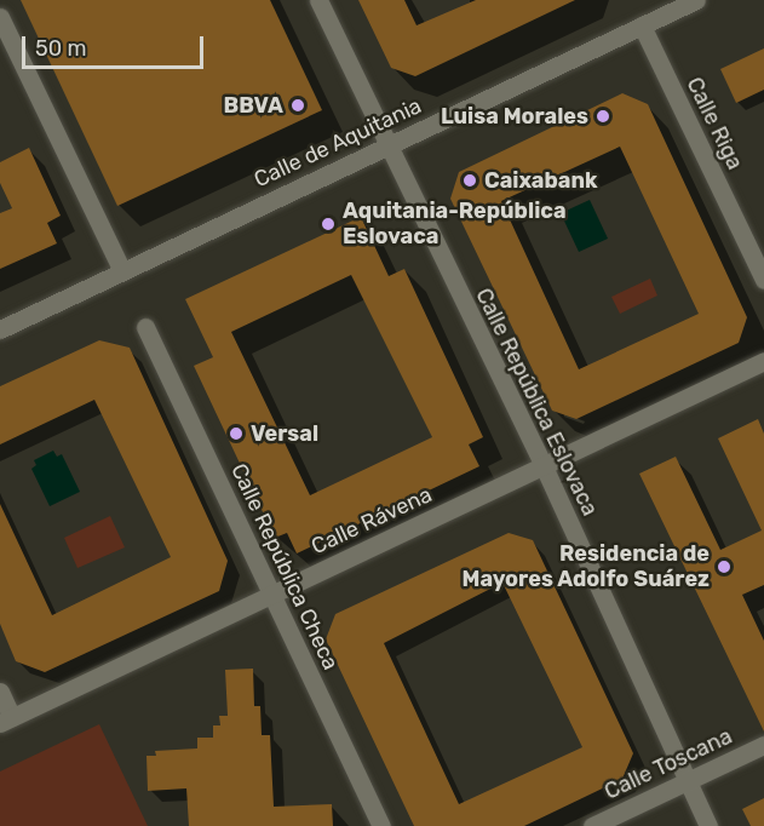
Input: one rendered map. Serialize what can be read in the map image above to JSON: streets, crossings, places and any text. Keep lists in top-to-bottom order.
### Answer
{
  "streets": {
    "street": [
      "Calle Riga",
      "Calle de Aquitania",
      "Calle República Eslovaca",
      "Calle Rávena",
      "Calle República Checa",
      "Calle Toscana"
    ]
  },
  "crossings": [
    ["Calle Riga", "Calle de Aquitania"],
    ["Calle de Aquitania", "Calle República Eslovaca"],
    ["Calle República Eslovaca", "Calle Rávena"],
    ["Calle República Eslovaca", "Calle Toscana"],
    ["Calle Rávena", "Calle República Checa"]
  ],
  "places": [
    "BBVA",
    "Luisa Morales",
    "Caixabank",
    "Aquitania-República Eslovaca",
    "Versal",
    "Residencia de Mayores Adolfo Suárez"
  ],
  "scale_bar": "50 m"
}
